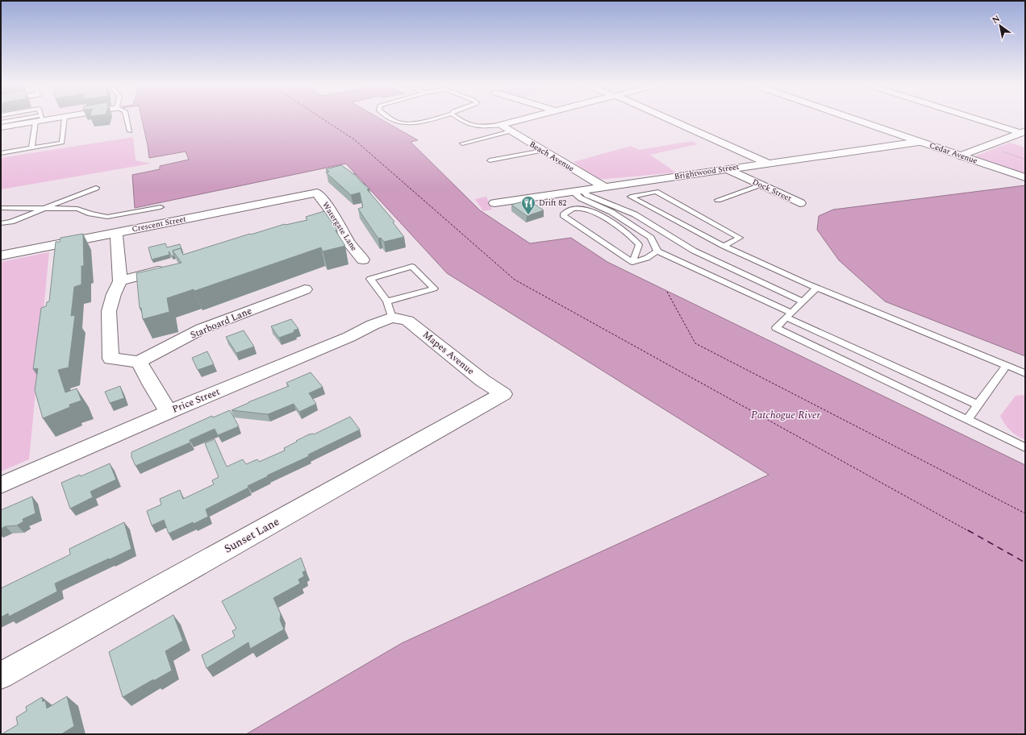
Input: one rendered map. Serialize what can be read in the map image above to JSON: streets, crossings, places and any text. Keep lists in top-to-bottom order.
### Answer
{
  "streets": {
    "street": [
      "Cedar Avenue",
      "Beach Avenue",
      "Brightwood Street",
      "Dock Street",
      "Crescent Street",
      "Watergate Lane",
      "Starboard Lane",
      "Mapes Avenue",
      "Price Street",
      "Sunset Lane"
    ]
  },
  "crossings": [
    ["Cedar Avenue", "Brightwood Street"],
    ["Beach Avenue", "Brightwood Street"],
    ["Brightwood Street", "Dock Street"],
    ["Crescent Street", "Watergate Lane"],
    ["Mapes Avenue", "Price Street"],
    ["Mapes Avenue", "Sunset Lane"]
  ],
  "water": ["Patchogue River"],
  "places": {
    "restaurant": ["Drift 82"]
  },
  "north": "top left"
}
